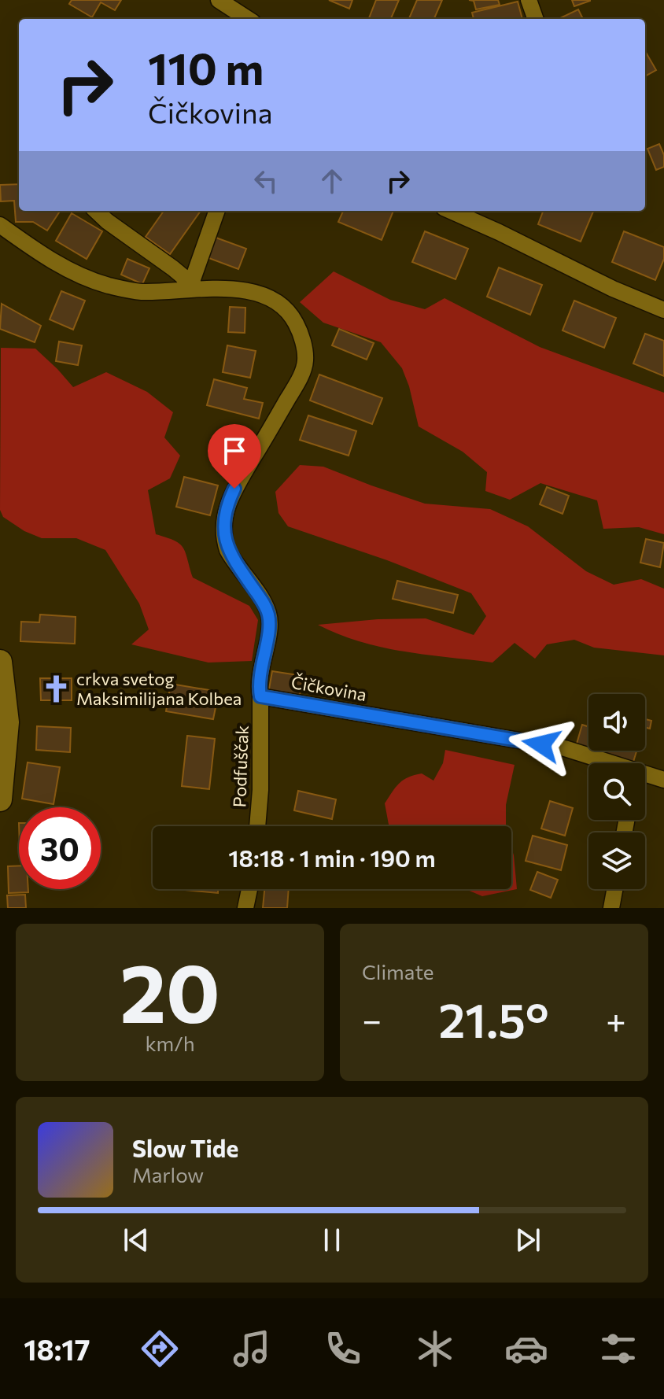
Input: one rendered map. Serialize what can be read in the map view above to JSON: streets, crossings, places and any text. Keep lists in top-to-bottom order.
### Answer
{
  "streets": {
    "street": ["Čičkovina", "Podfuščak"]
  },
  "crossings": [
    ["Čičkovina", "Podfuščak"]
  ],
  "places": {
    "church": ["crkva svetog Maksimilijana Kolbea"]
  },
  "page": {
    "turn": ["110 m", "Čičkovina"],
    "limit": "30",
    "trip": "18:18 · 1 min · 190 m",
    "tile": [
      ["20", "km/h"],
      "Climate"
    ],
    "heat": ["−", "21.5°", "+"],
    "song": ["Slow Tide", "Marlow"],
    "tabs": "18:17"
  }
}
